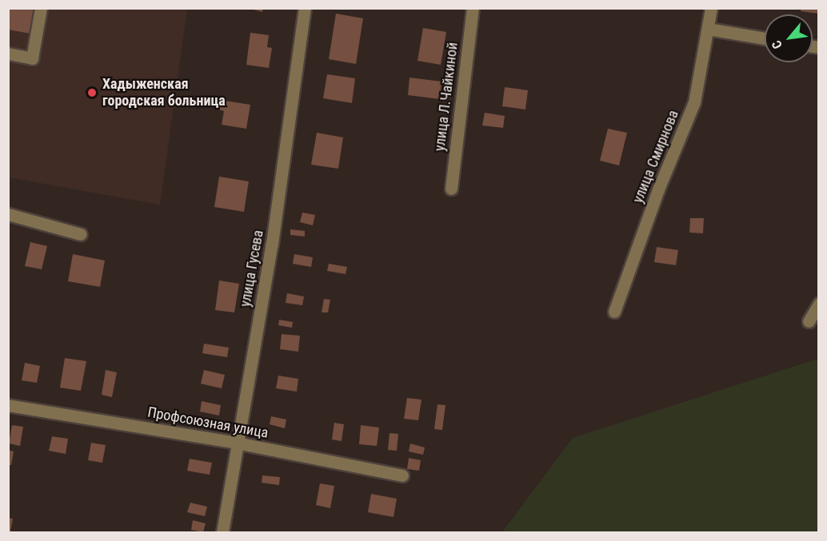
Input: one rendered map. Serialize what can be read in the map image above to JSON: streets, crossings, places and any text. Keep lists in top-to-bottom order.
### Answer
{
  "streets": {
    "street": [
      "улица Л.Чайкиной",
      "улица Смирнова",
      "улица Гусева",
      "Профсоюзная улица"
    ]
  },
  "crossings": [
    ["улица Гусева", "Профсоюзная улица"]
  ],
  "places": ["Хадыженская городская больница"],
  "north": "bottom left"
}
